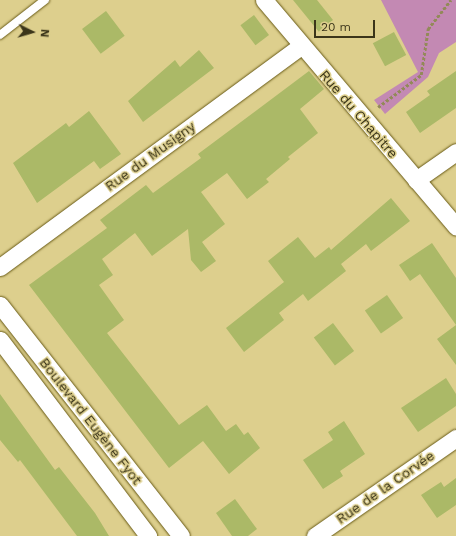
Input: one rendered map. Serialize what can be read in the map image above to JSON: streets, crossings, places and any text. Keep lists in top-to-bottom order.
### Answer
{
  "streets": {
    "street": [
      "Rue du Chapitre",
      "Rue du Musigny",
      "Boulevard Eugène Fyot",
      "Rue de la Corvée"
    ]
  },
  "crossings": [
    ["Rue du Chapitre", "Rue du Musigny"]
  ],
  "scale_bar": "20 m",
  "north": "right"
}
